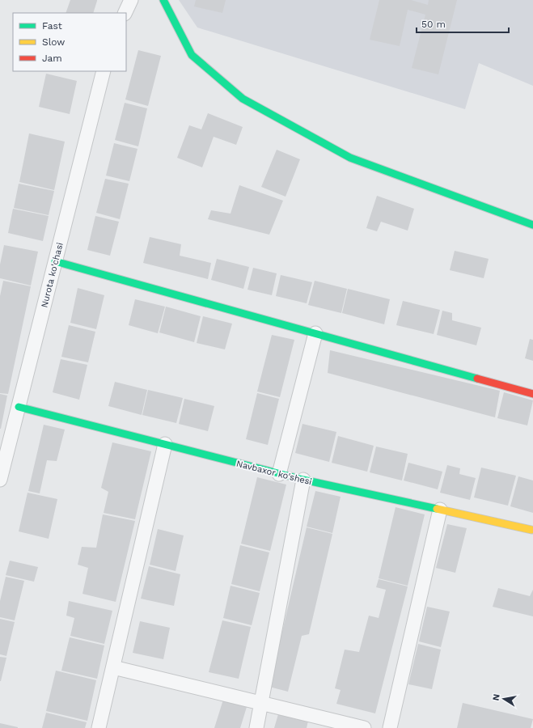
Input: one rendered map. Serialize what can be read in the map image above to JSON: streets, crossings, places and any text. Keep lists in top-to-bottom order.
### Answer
{
  "streets": {
    "street": ["Nurota ko'chasi", "Navbaxor ko'shesi"]
  },
  "crossings": [
    ["Nurota ko'chasi", "Navbaxor ko'shesi"]
  ],
  "legend": ["Fast", "Slow", "Jam"],
  "scale_bar": "50 m",
  "north": "left"
}
